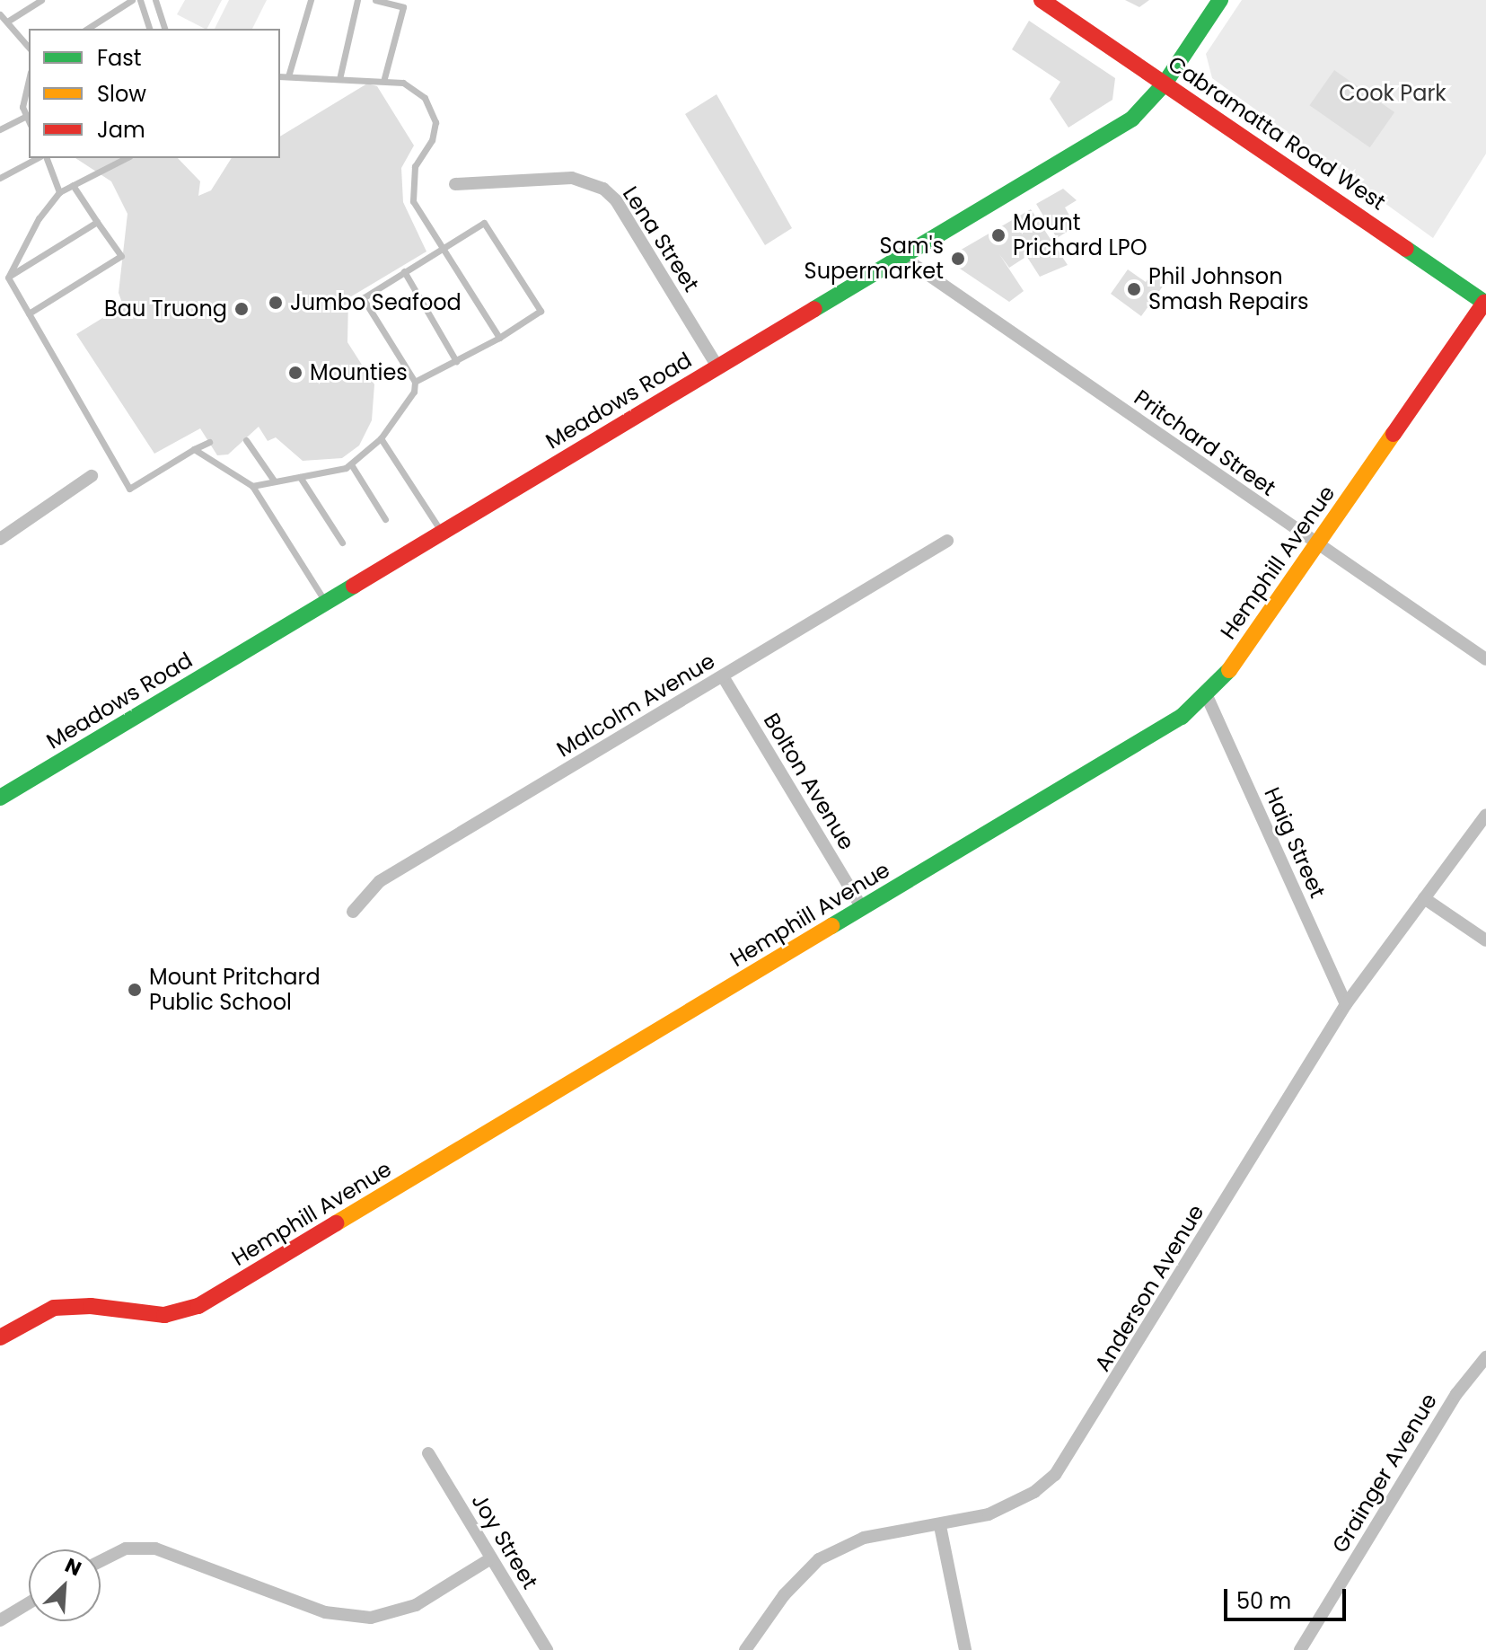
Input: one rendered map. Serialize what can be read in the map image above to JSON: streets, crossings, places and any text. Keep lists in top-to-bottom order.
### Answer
{
  "streets": {
    "main road": ["Cabramatta Road West", "Meadows Road", "Hemphill Avenue"],
    "street": [
      "Lena Street",
      "Pritchard Street",
      "Malcolm Avenue",
      "Bolton Avenue",
      "Haig Street",
      "Anderson Avenue",
      "Grainger Avenue",
      "Joy Street"
    ]
  },
  "crossings": [
    ["Cabramatta Road West", "Meadows Road"],
    ["Cabramatta Road West", "Hemphill Avenue"],
    ["Lena Street", "Meadows Road"],
    ["Meadows Road", "Pritchard Street"],
    ["Pritchard Street", "Hemphill Avenue"],
    ["Hemphill Avenue", "Bolton Avenue"],
    ["Hemphill Avenue", "Haig Street"],
    ["Malcolm Avenue", "Bolton Avenue"],
    ["Haig Street", "Anderson Avenue"]
  ],
  "parks": ["Cook Park"],
  "places": [
    "Mount Prichard LPO",
    "Sam's Supermarket",
    "Phil Johnson Smash Repairs",
    "Jumbo Seafood",
    "Bau Truong",
    "Mounties",
    "Mount Pritchard Public School"
  ],
  "legend": ["Fast", "Slow", "Jam"],
  "scale_bar": "50 m",
  "north": "top right"
}
